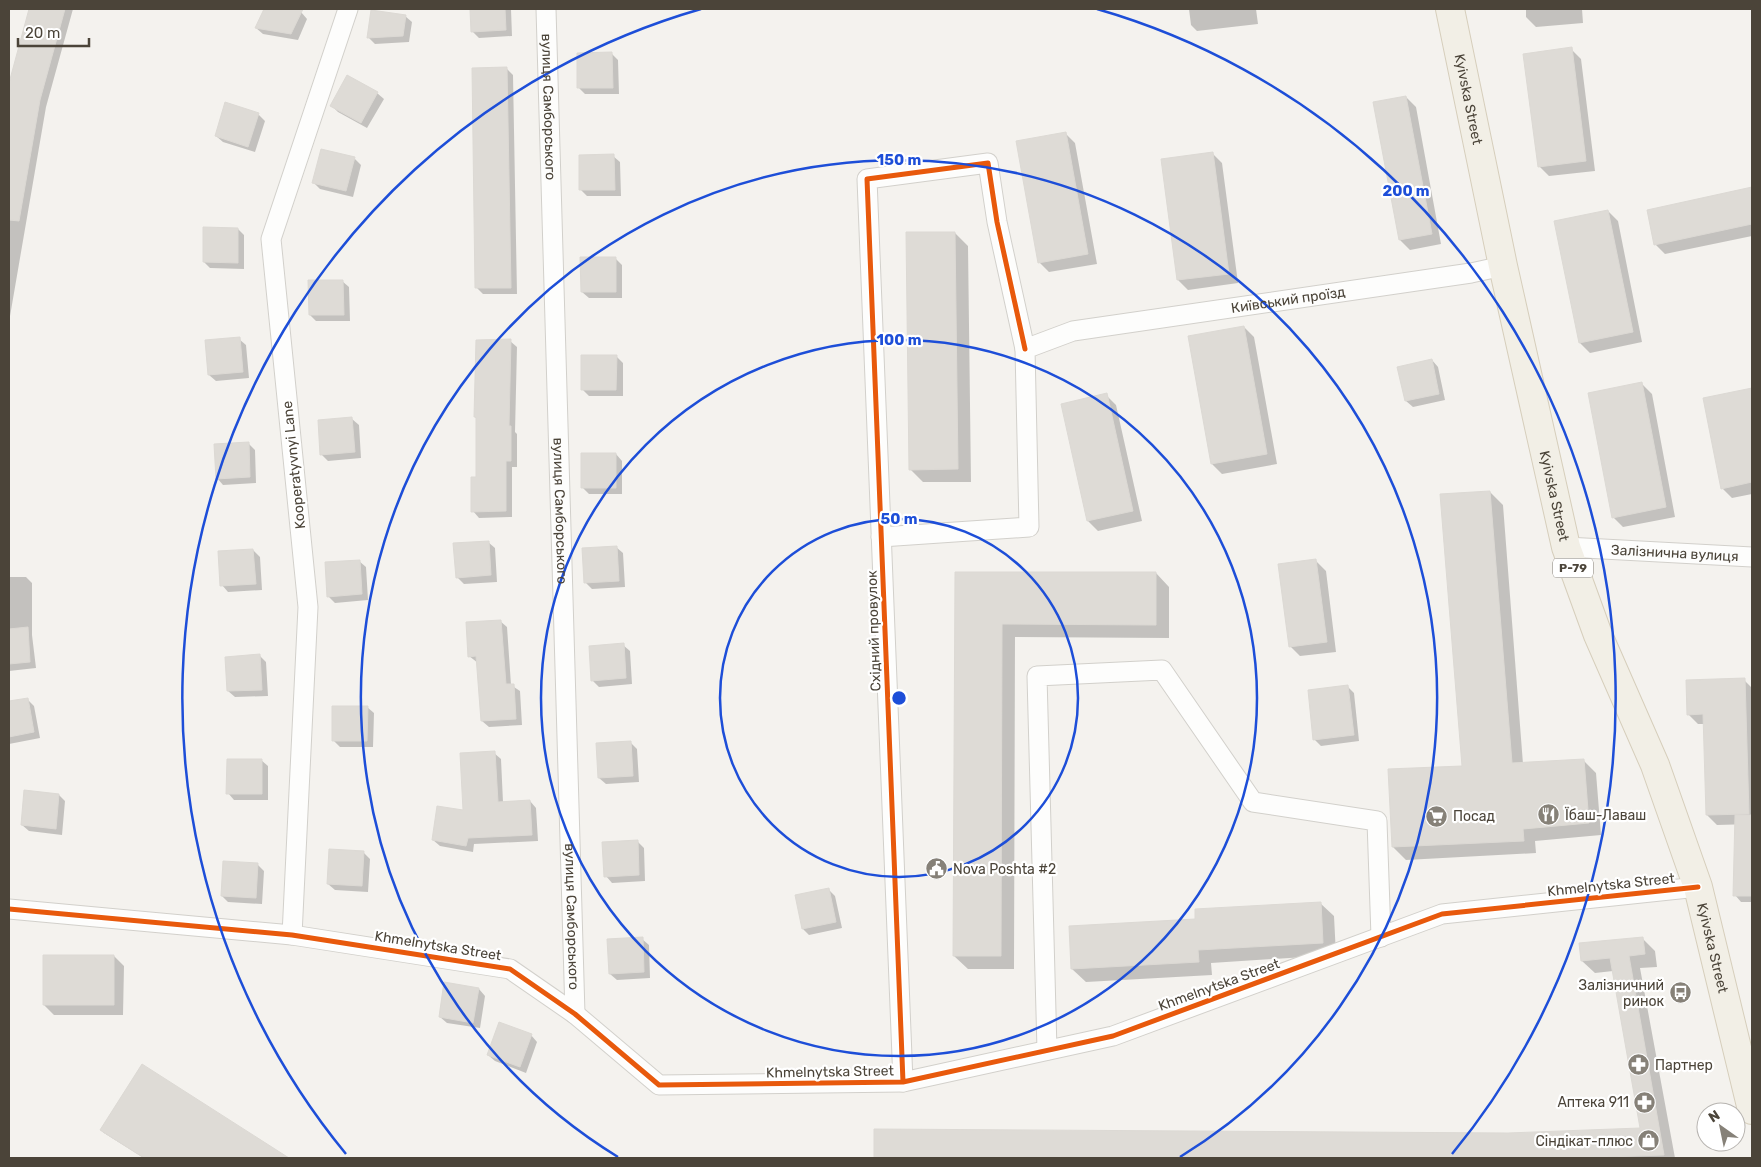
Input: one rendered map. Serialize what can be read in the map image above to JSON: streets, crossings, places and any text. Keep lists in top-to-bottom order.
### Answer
{
  "streets": {
    "main road": ["Kyivska Street", "Р-79"],
    "street": [
      "вулиця Самборського",
      "Київський проїзд",
      "Kooperatyvnyi Lane",
      "Залізнична вулиця",
      "Східний провулок",
      "Khmelnytska Street"
    ]
  },
  "crossings": [
    ["Kyivska Street", "Київський проїзд"],
    ["Kyivska Street", "Залізнична вулиця"],
    ["Kyivska Street", "Khmelnytska Street"],
    ["вулиця Самборського", "Khmelnytska Street"],
    ["Київський проїзд", "Східний провулок"],
    ["Kooperatyvnyi Lane", "Khmelnytska Street"],
    ["Східний провулок", "Khmelnytska Street"]
  ],
  "places": {
    "restaurant": ["Їбаш-Лаваш"],
    "supermarket": ["Посад"],
    "public building": ["Nova Poshta #2"],
    "bus stop": ["Залізничний ринок"],
    "pharmacy": ["Партнер", "Аптека 911"],
    "shop": ["Сіндікат-плюс"]
  },
  "scale_bar": "20 m",
  "north": "top left",
  "rings": [
    "150 m",
    "200 m",
    "100 m",
    "50 m"
  ]
}
